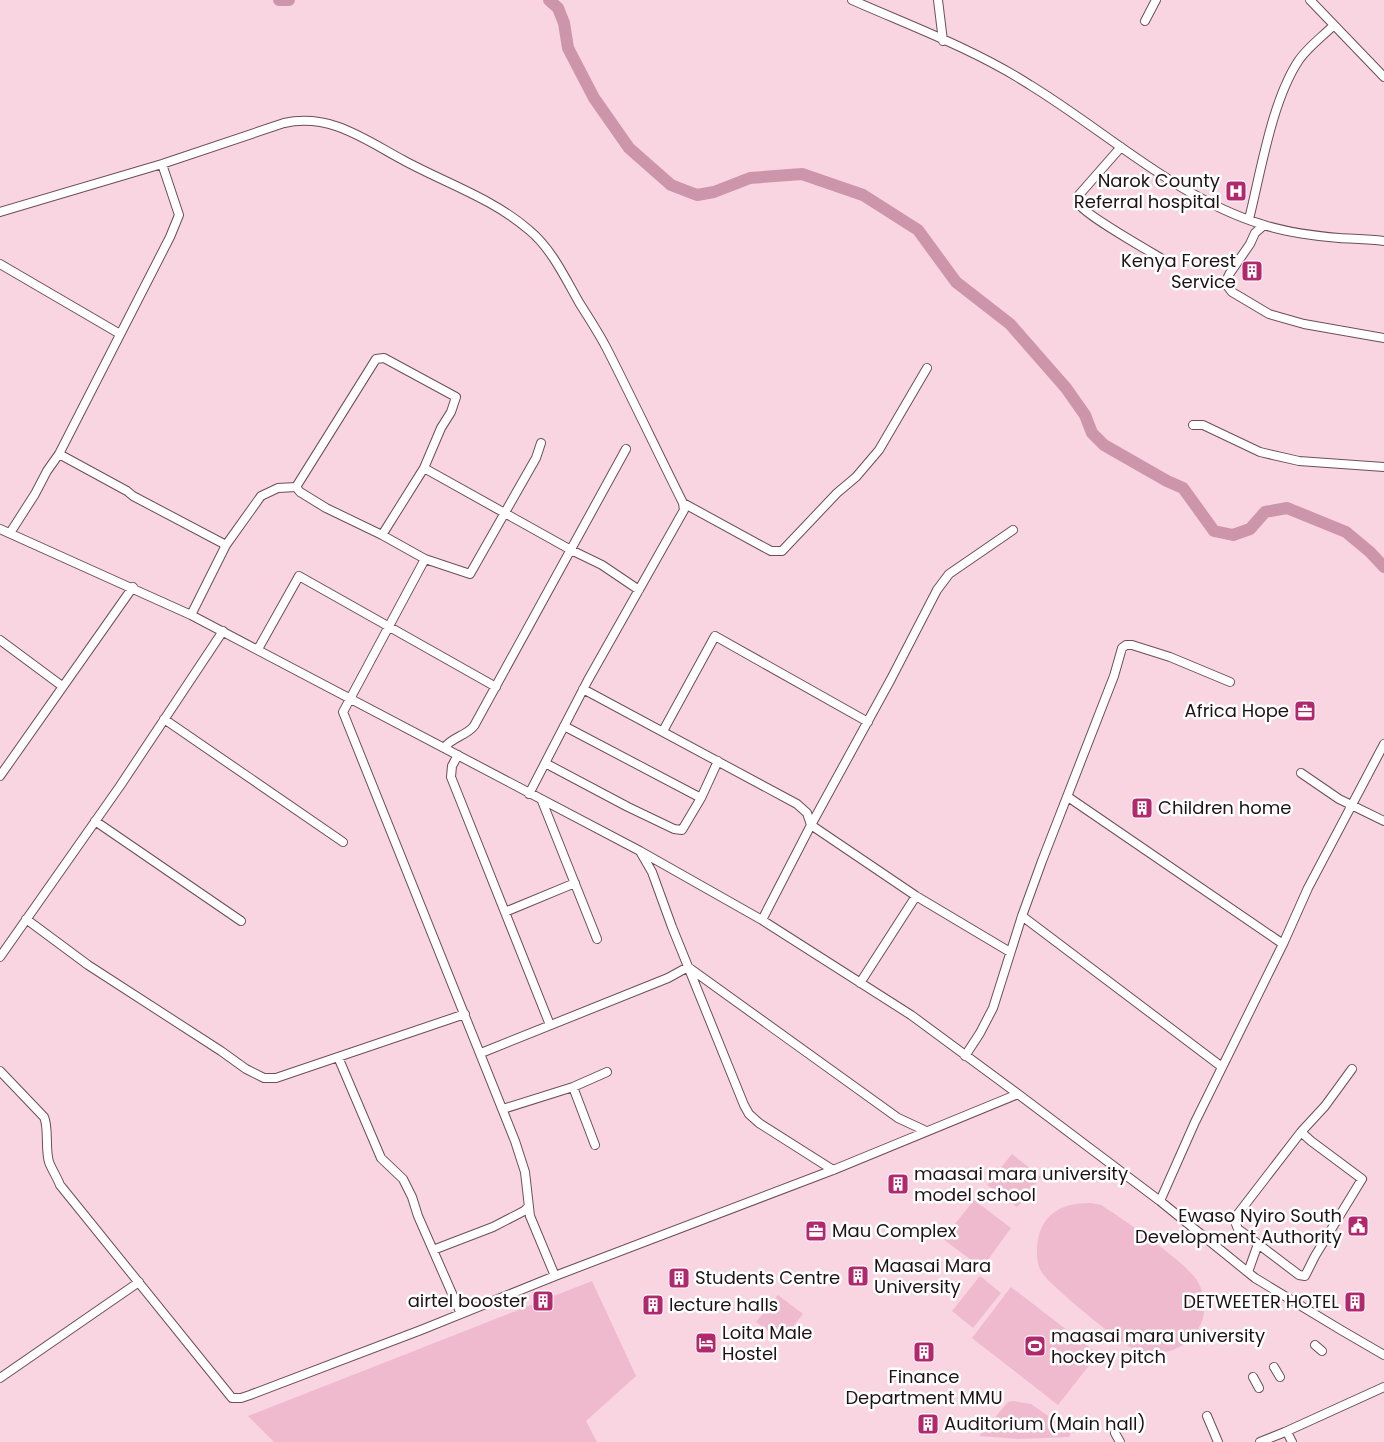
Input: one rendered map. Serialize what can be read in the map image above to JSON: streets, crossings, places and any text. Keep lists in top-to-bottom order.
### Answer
{
  "places": {
    "hospital": ["Narok County Referral hospital"],
    "building": [
      "Kenya Forest Service",
      "Children home",
      "maasai mara university model school",
      "Maasai Mara University",
      "Students Centre",
      "airtel booster",
      "DETWEETER HOTEL",
      "lecture halls",
      "Finance Department MMU",
      "Auditorium (Main hall)"
    ],
    "office": ["Africa Hope", "Mau Complex"],
    "public building": ["Ewaso Nyiro South Development Authority"],
    "hotel": ["Loita Male Hostel"],
    "sports": ["maasai mara university hockey pitch"]
  }
}
